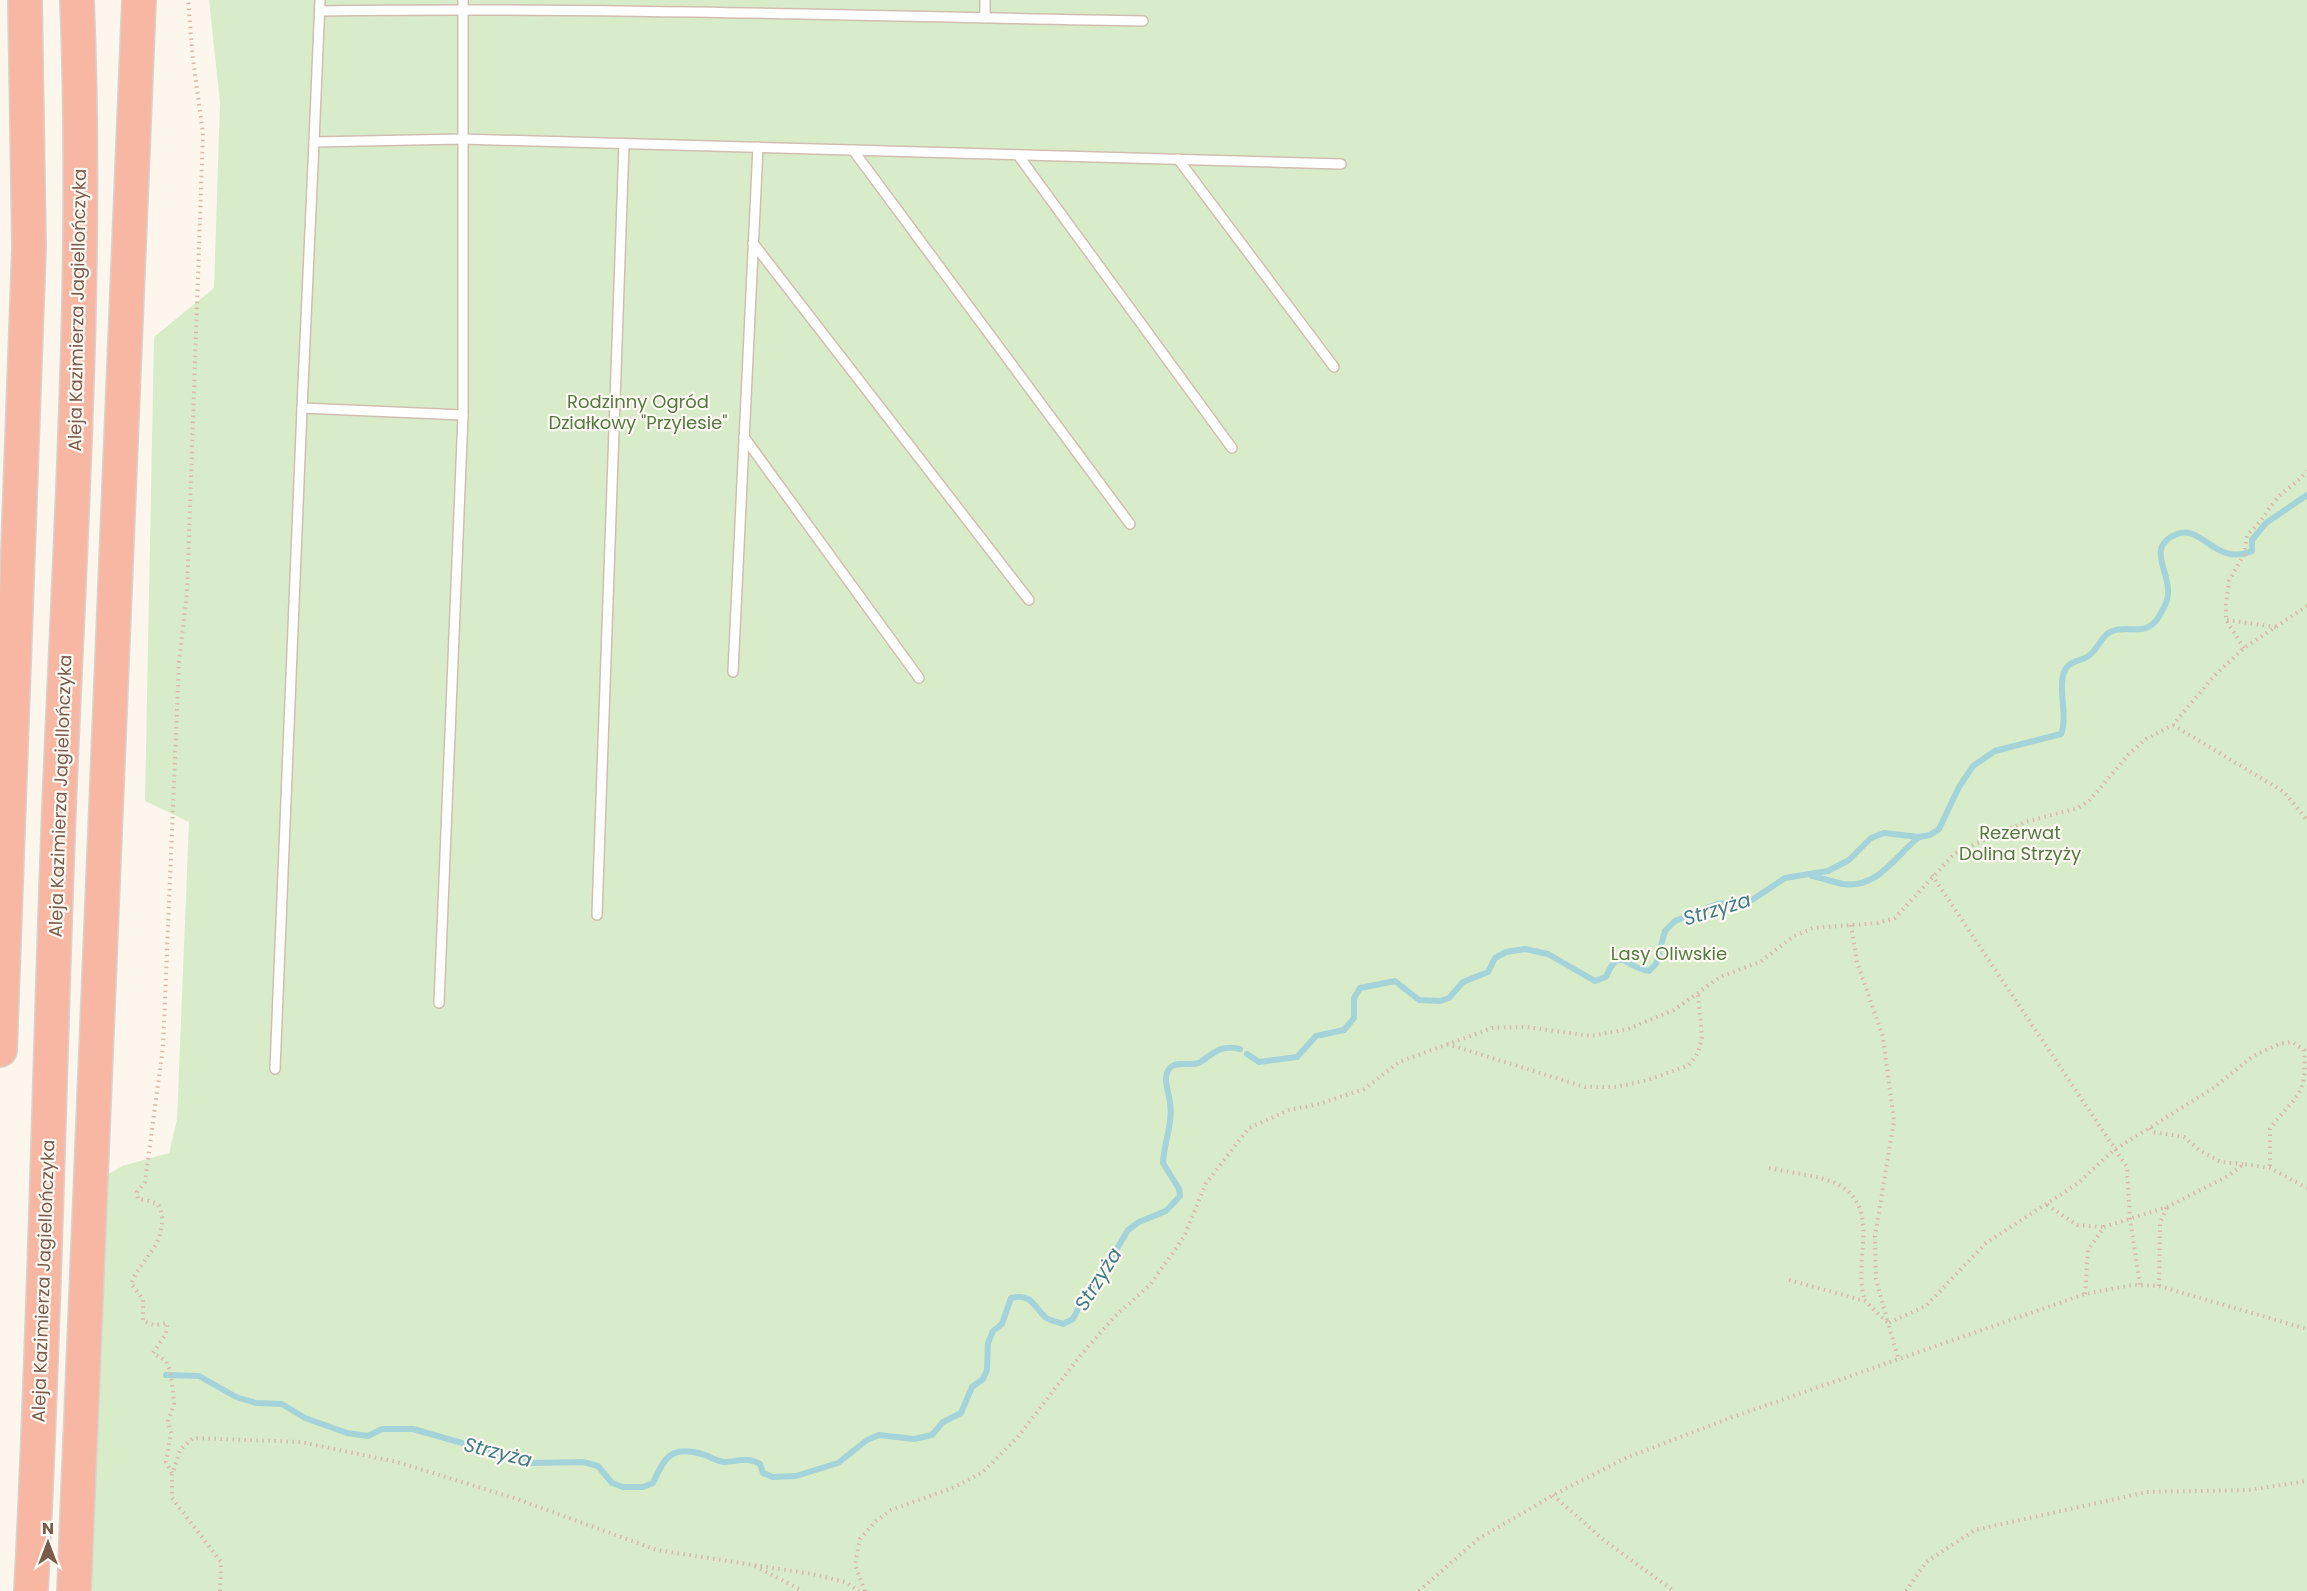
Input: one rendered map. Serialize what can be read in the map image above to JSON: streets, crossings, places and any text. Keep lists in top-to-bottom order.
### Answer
{
  "streets": {
    "highway": ["Aleja Kazimierza Jagiellończyka"]
  },
  "water": ["Strzyża"],
  "parks": ["Rodzinny Ogród Działkowy \"Przylesie\"", "Rezerwat Dolina Strzyży", "Lasy Oliwskie"],
  "north": "top"
}
